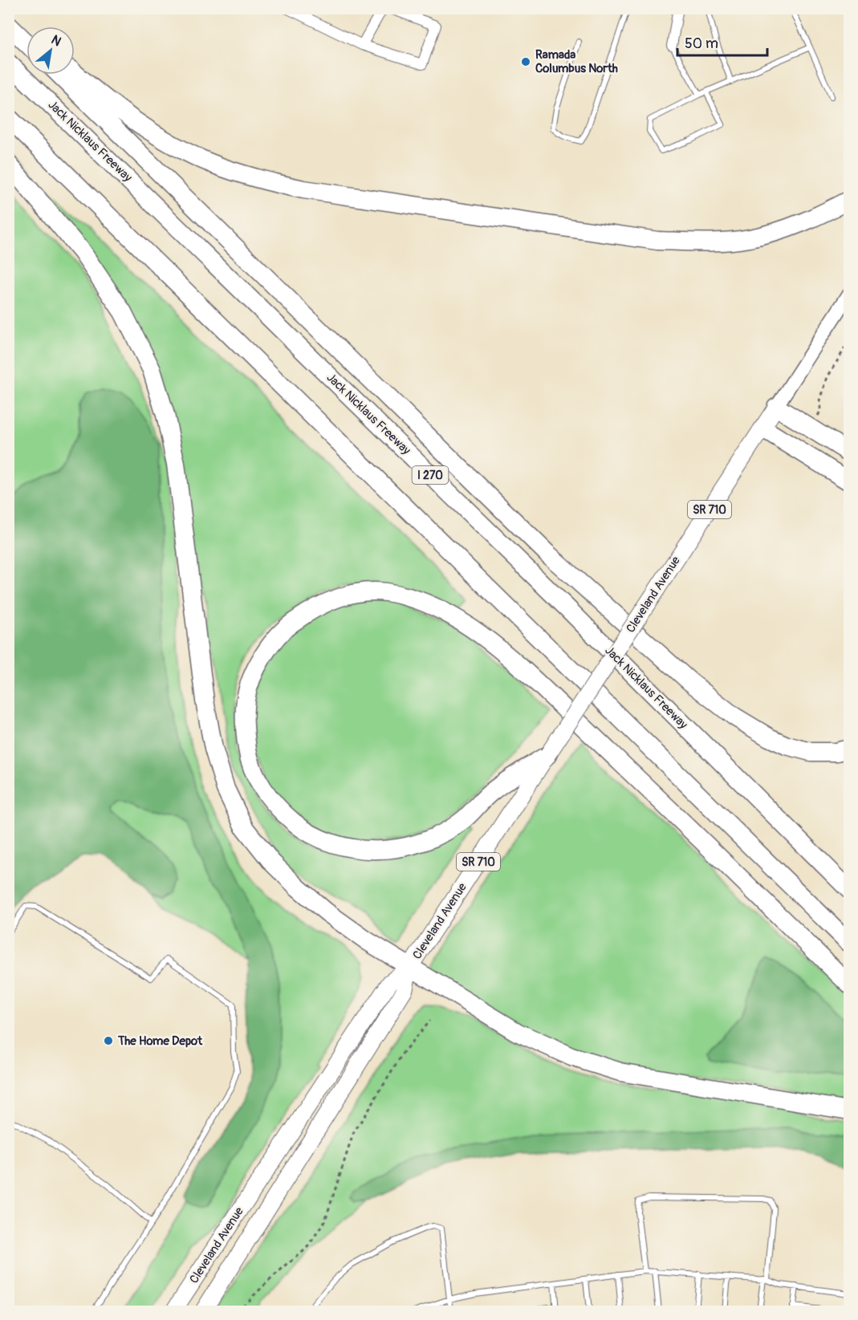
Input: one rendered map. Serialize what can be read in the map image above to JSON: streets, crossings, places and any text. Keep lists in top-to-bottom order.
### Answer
{
  "streets": {
    "highway": ["Jack Nicklaus Freeway", "I 270"],
    "main road": ["SR 710", "Cleveland Avenue"]
  },
  "places": ["Ramada Columbus North", "The Home Depot"],
  "scale_bar": "50 m",
  "north": "top right"
}
